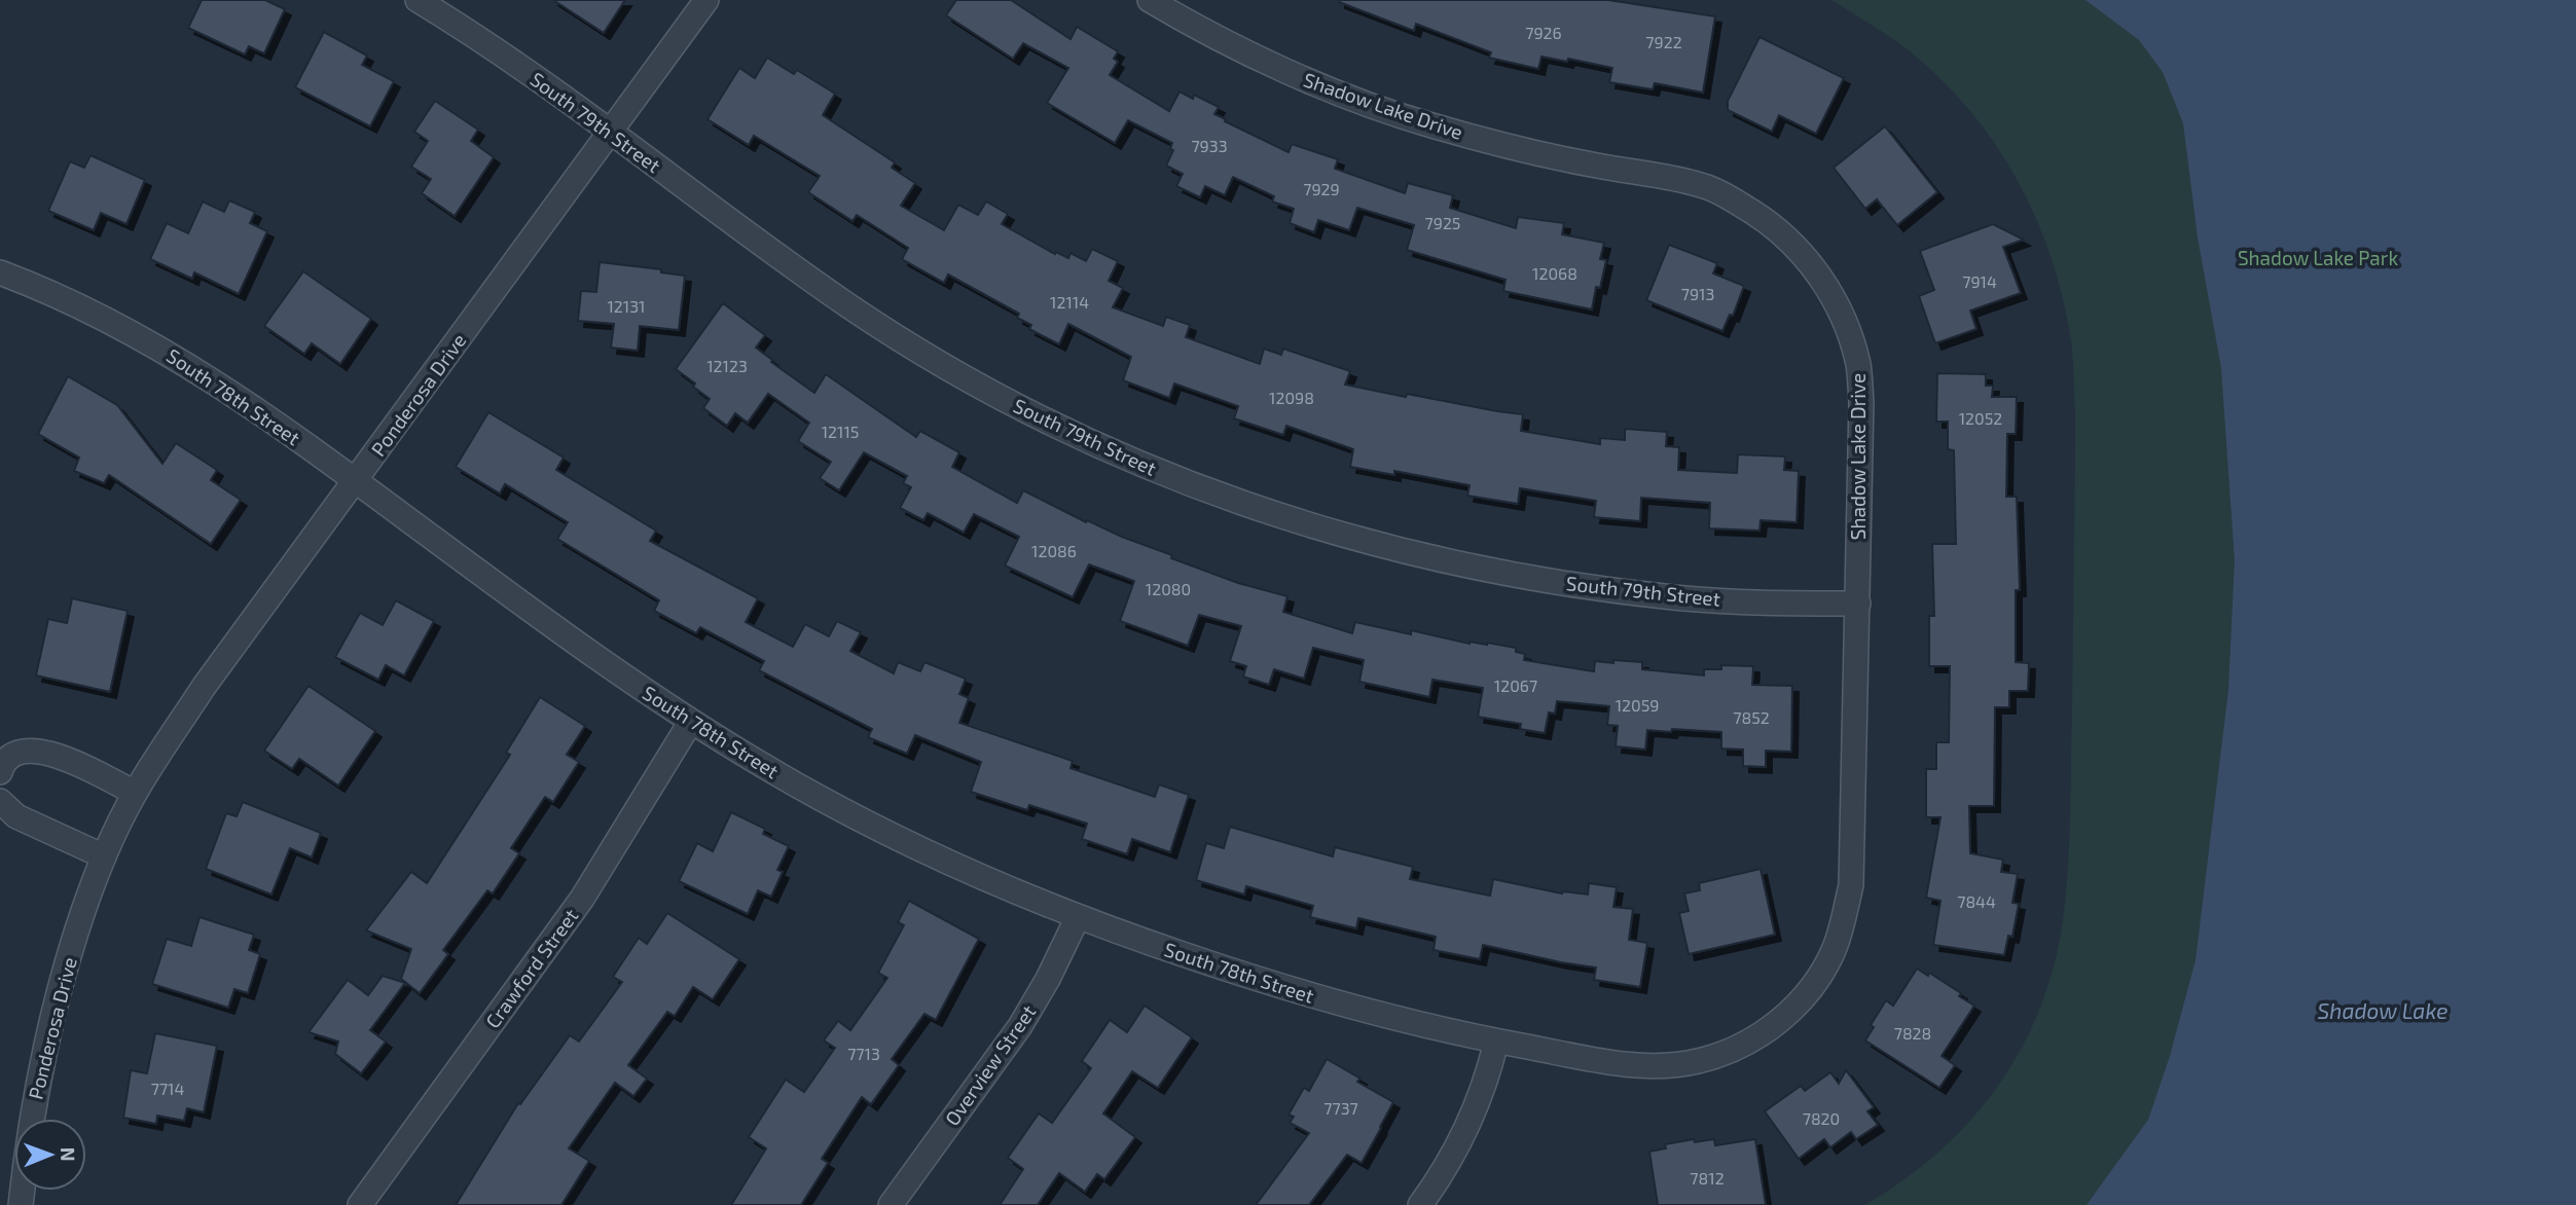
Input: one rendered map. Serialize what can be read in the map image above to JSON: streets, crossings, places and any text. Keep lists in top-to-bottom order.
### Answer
{
  "streets": {
    "street": [
      "Shadow Lake Drive",
      "South 79th Street",
      "Ponderosa Drive",
      "South 78th Street",
      "Crawford Street",
      "Overview Street"
    ]
  },
  "crossings": [
    ["Shadow Lake Drive", "South 79th Street"],
    ["Shadow Lake Drive", "South 78th Street"],
    ["South 79th Street", "Ponderosa Drive"],
    ["Ponderosa Drive", "South 78th Street"],
    ["South 78th Street", "Crawford Street"],
    ["South 78th Street", "Overview Street"]
  ],
  "water": ["Shadow Lake"],
  "parks": ["Shadow Lake Park"],
  "house_numbers": [
    "7926",
    "7922",
    "7933",
    "7929",
    "7925",
    "12068",
    "7914",
    "7913",
    "12114",
    "12131",
    "12123",
    "12098",
    "12052",
    "12115",
    "12086",
    "12080",
    "12067",
    "12059",
    "7852",
    "7844",
    "7828",
    "7713",
    "7714",
    "7737",
    "7820",
    "7812"
  ],
  "north": "right"
}
